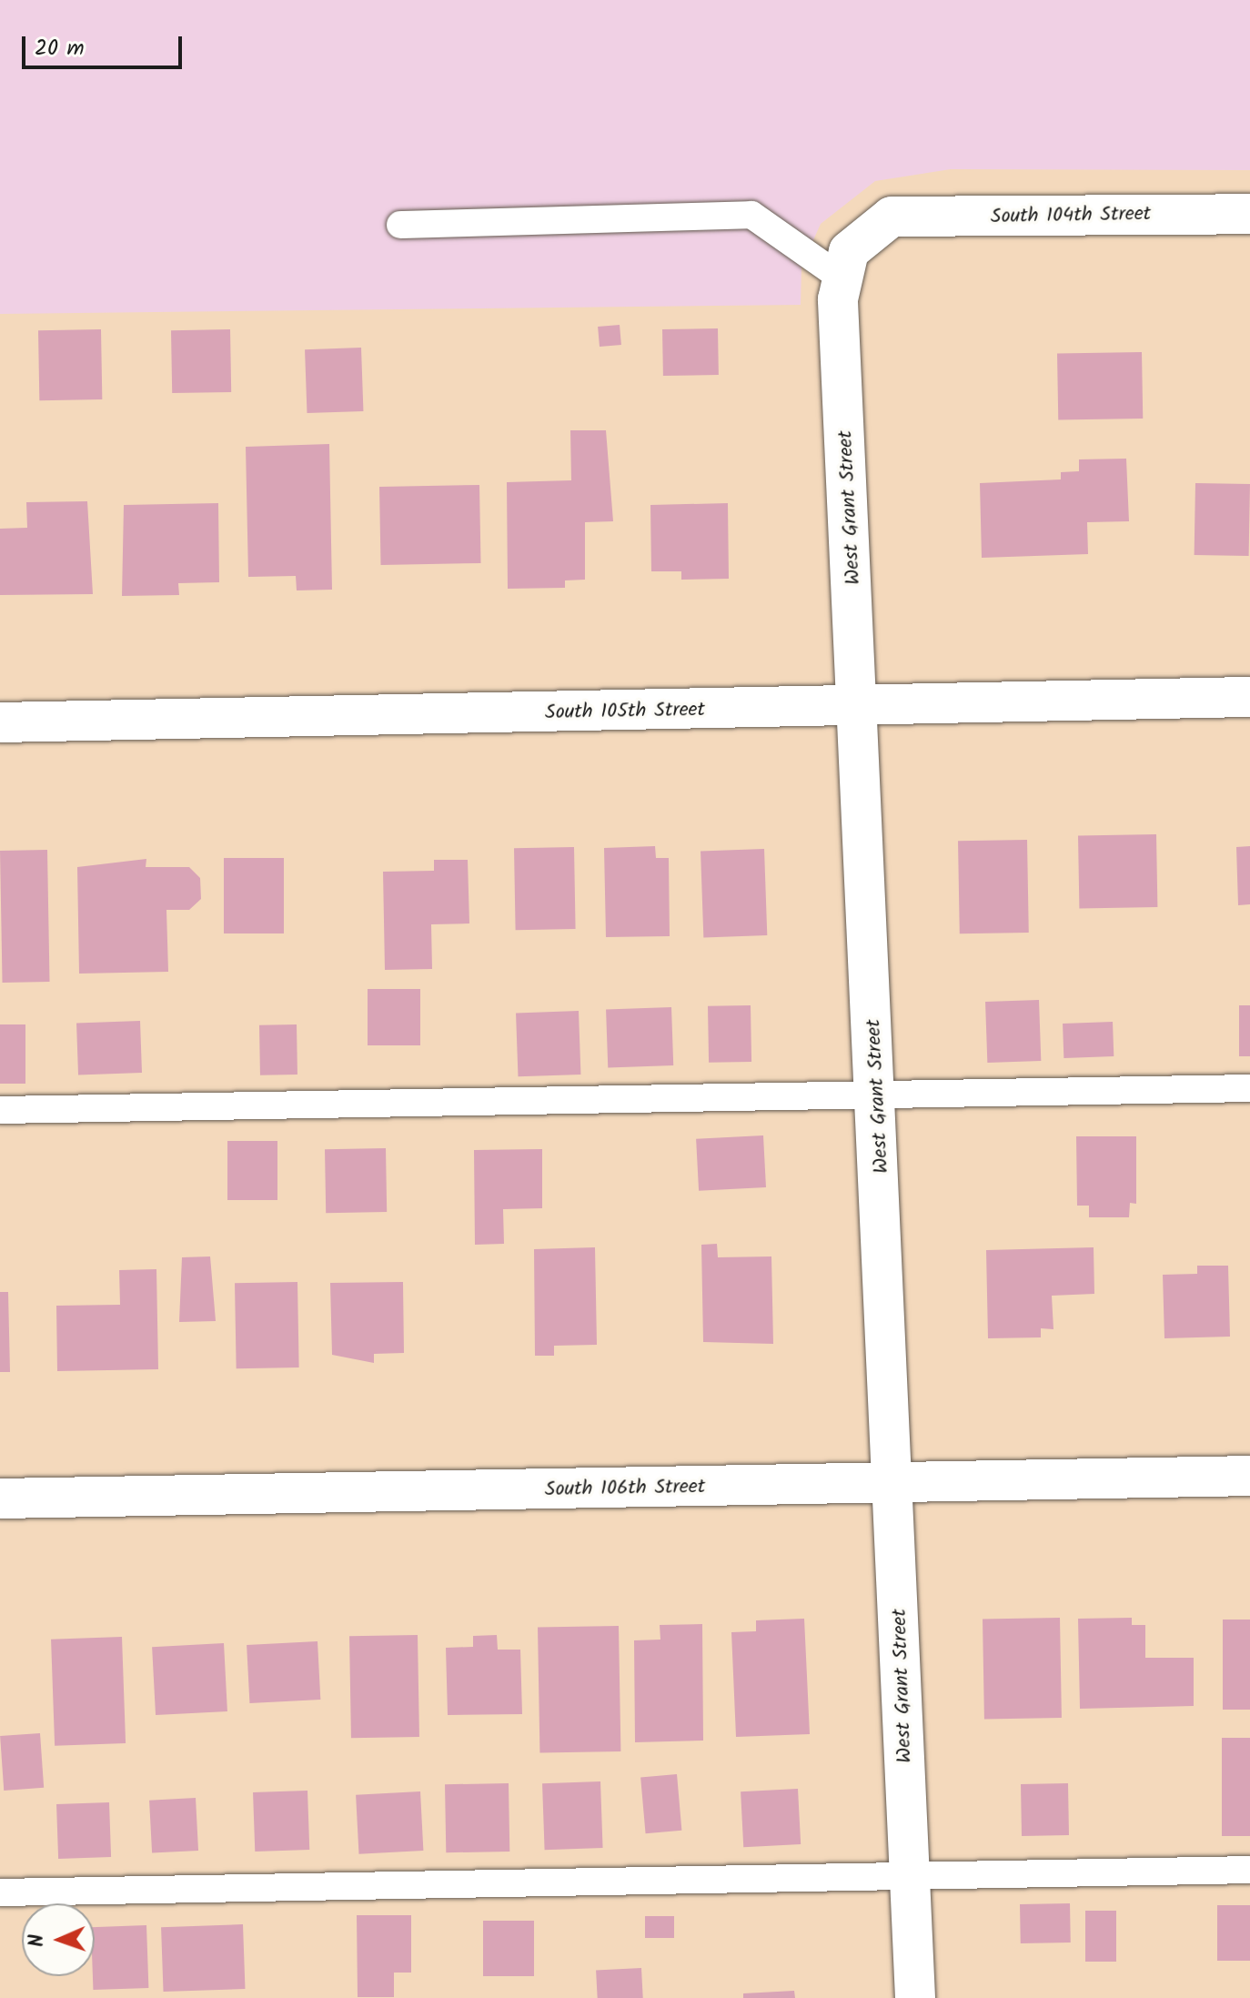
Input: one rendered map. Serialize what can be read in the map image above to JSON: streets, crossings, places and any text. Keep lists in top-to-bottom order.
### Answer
{
  "streets": {
    "street": [
      "South 104th Street",
      "West Grant Street",
      "South 105th Street",
      "South 106th Street"
    ]
  },
  "crossings": [
    ["South 104th Street", "West Grant Street"],
    ["West Grant Street", "South 105th Street"],
    ["West Grant Street", "South 106th Street"]
  ],
  "scale_bar": "20 m",
  "north": "left"
}
